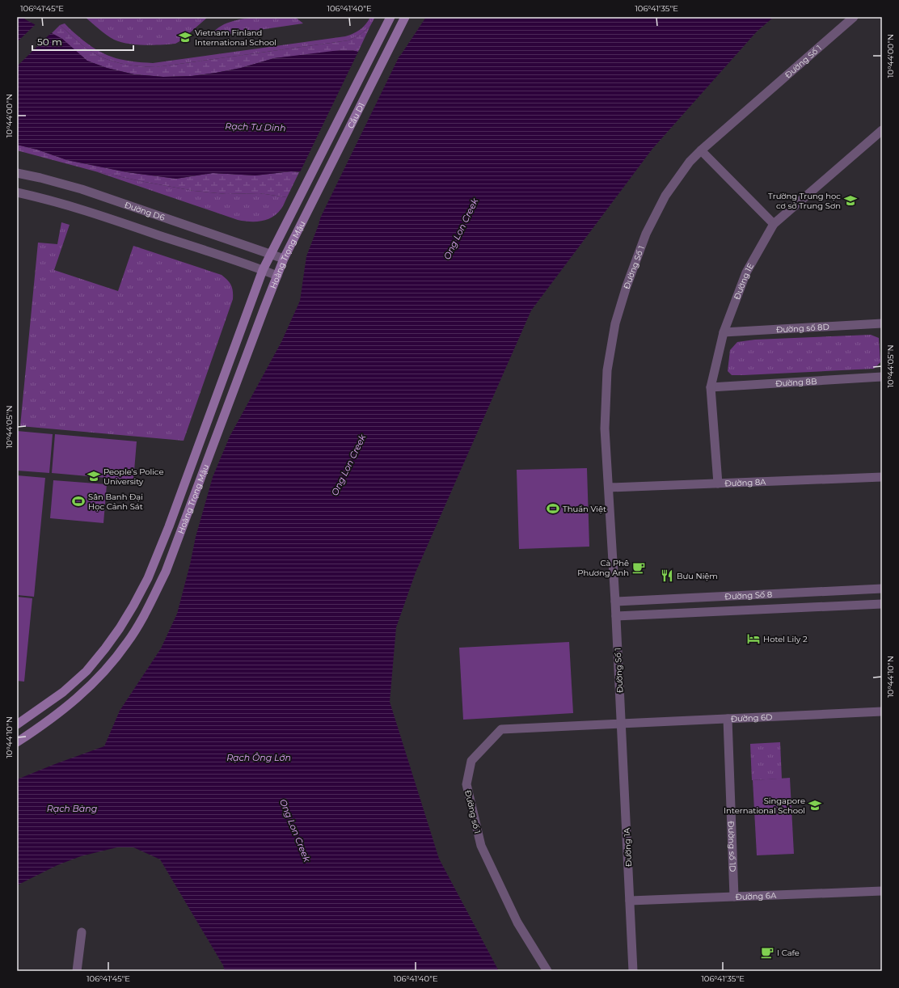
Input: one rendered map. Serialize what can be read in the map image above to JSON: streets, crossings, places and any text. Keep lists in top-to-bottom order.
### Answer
{
  "streets": {
    "main road": ["Cầu D1", "Hoàng Trọng Mậu"],
    "street": [
      "Đường Số 1",
      "Đường D6",
      "Đường 1E",
      "Đường số 8D",
      "Đường 8B",
      "Đường 8A",
      "Đường Số 8",
      "Đường 6D",
      "Đường số 1",
      "Đường số 1D",
      "Đường 1A",
      "Đường 6A"
    ]
  },
  "crossings": [
    ["Đường Số 1", "Đường 8A"],
    ["Đường Số 1", "Đường Số 8"],
    ["Đường Số 1", "Đường 6D"],
    ["Đường Số 1", "Đường số 1"],
    ["Đường Số 1", "Đường 1A"],
    ["Cầu D1", "Hoàng Trọng Mậu"],
    ["Đường D6", "Hoàng Trọng Mậu"],
    ["Đường 1E", "Đường số 8D"],
    ["Đường 1E", "Đường 8B"],
    ["Đường 1E", "Đường 8A"],
    ["Đường 6D", "Đường số 1"],
    ["Đường 6D", "Đường số 1D"],
    ["Đường 6D", "Đường 1A"],
    ["Đường số 1", "Đường 1A"],
    ["Đường số 1D", "Đường 6A"],
    ["Đường 1A", "Đường 6A"]
  ],
  "water": [
    "Rạch Tư Dinh",
    "Ong Lon Creek",
    "Rạch Ông Lớn",
    "Rạch Bàng"
  ],
  "places": {
    "school or university": [
      "Vietnam Finland International School",
      "Trường Trung học cơ sở Trung Sơn",
      "People's Police University",
      "Singapore International School"
    ],
    "sports": ["Sân Banh Đại Học Cảnh Sát", "Thuần Việt"],
    "cafe": ["Cà Phê Phương Anh", "I Cafe"],
    "restaurant": ["Bưu Niệm"],
    "hotel": ["Hotel Lily 2"]
  },
  "scale_bar": "50 m",
  "coordinates": [
    "106°41'45\"E",
    "106°41'40\"E",
    "106°41'35\"E",
    "10°44'00\"N",
    "10°44'05\"N",
    "10°44'10\"N"
  ]
}
